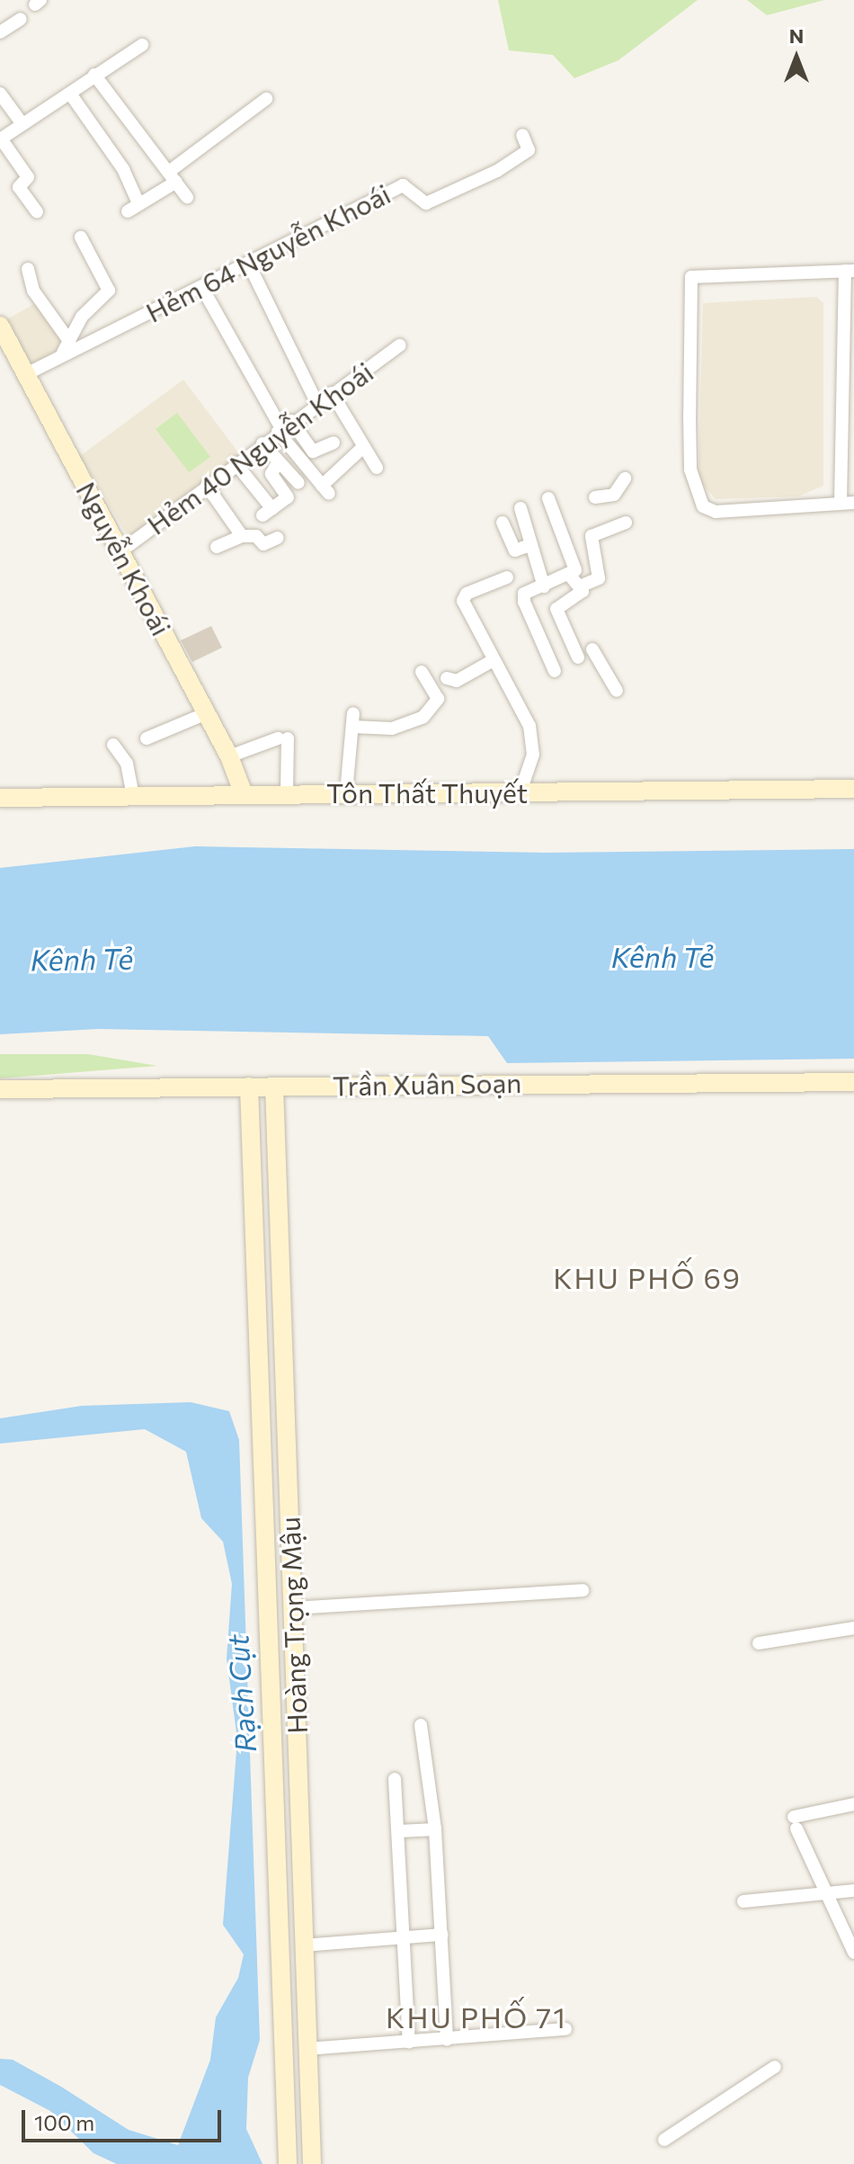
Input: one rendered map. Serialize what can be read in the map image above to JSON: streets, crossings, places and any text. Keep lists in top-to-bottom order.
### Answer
{
  "streets": {
    "main road": [
      "Nguyễn Khoái",
      "Tôn Thất Thuyết",
      "Trần Xuân Soạn",
      "Hoàng Trọng Mậu"
    ],
    "street": ["Hẻm 64 Nguyễn Khoái", "Hẻm 40 Nguyễn Khoái"]
  },
  "crossings": [
    ["Hẻm 64 Nguyễn Khoái", "Nguyễn Khoái"],
    ["Hẻm 40 Nguyễn Khoái", "Nguyễn Khoái"],
    ["Nguyễn Khoái", "Tôn Thất Thuyết"],
    ["Trần Xuân Soạn", "Hoàng Trọng Mậu"]
  ],
  "districts": ["KHU PHỐ 69", "KHU PHỐ 71"],
  "water": ["Kênh Tẻ", "Rạch Cụt"],
  "scale_bar": "100 m",
  "north": "top"
}
